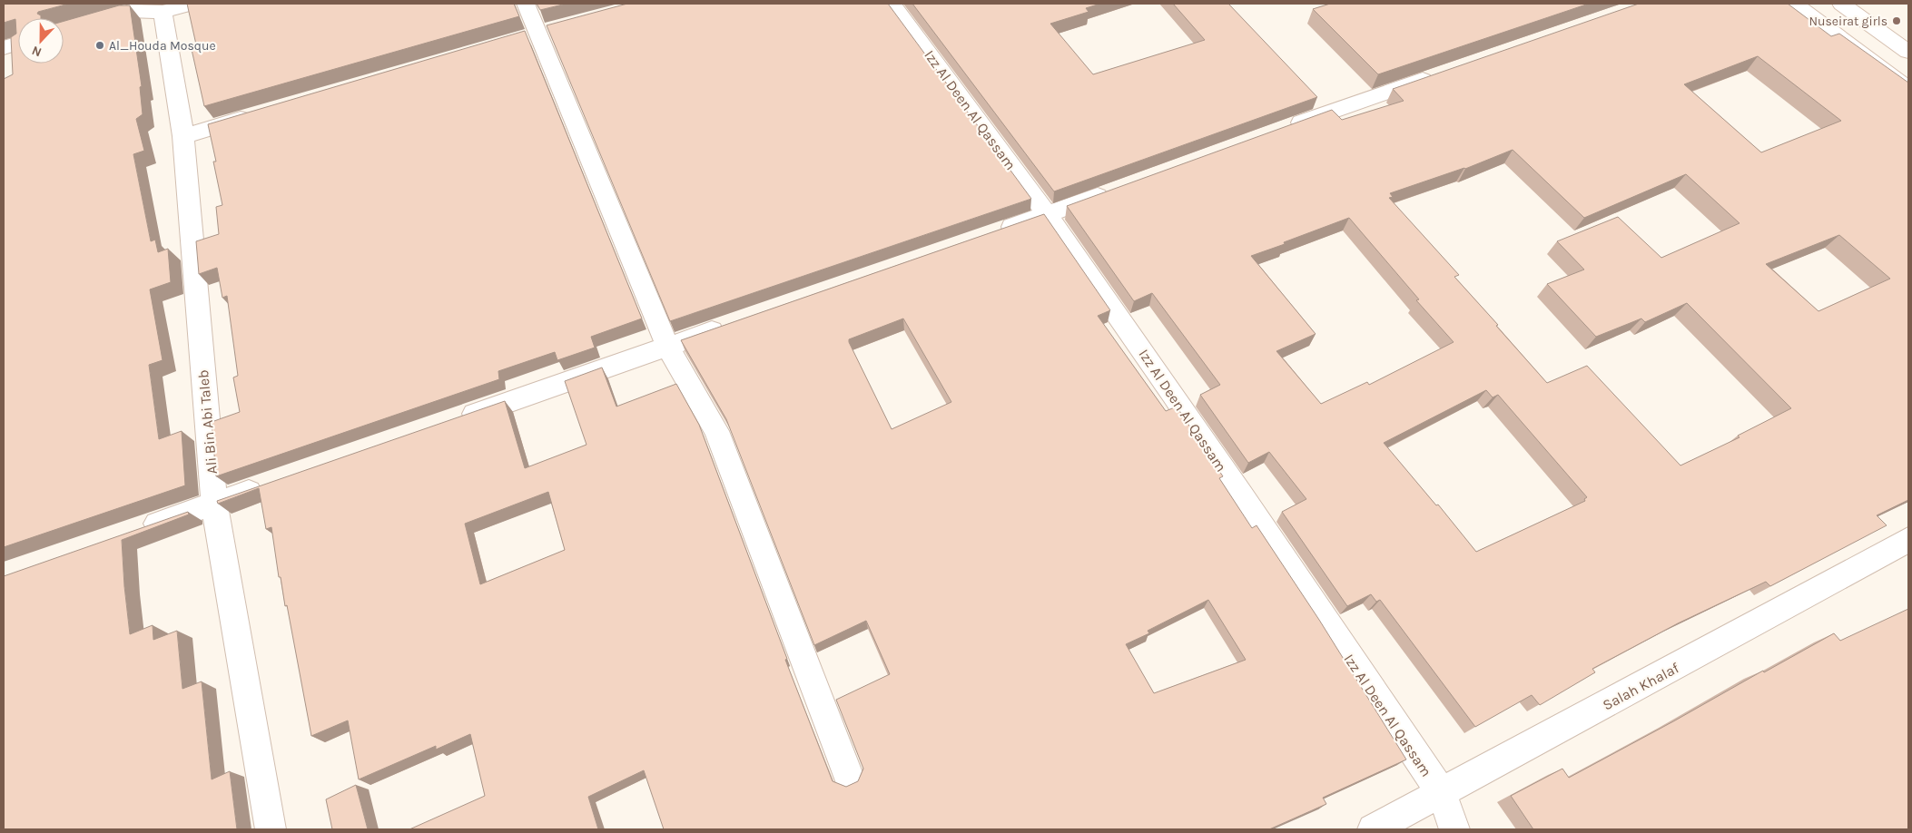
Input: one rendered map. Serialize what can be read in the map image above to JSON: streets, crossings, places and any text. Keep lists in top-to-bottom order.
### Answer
{
  "streets": {
    "street": ["Izz Al Deen Al Qassam", "Ali Bin Abi Taleb", "Salah Khalaf"]
  },
  "crossings": [
    ["Izz Al Deen Al Qassam", "Salah Khalaf"]
  ],
  "places": ["Nuseirat girls", "Al_Houda Mosque"],
  "north": "bottom"
}
